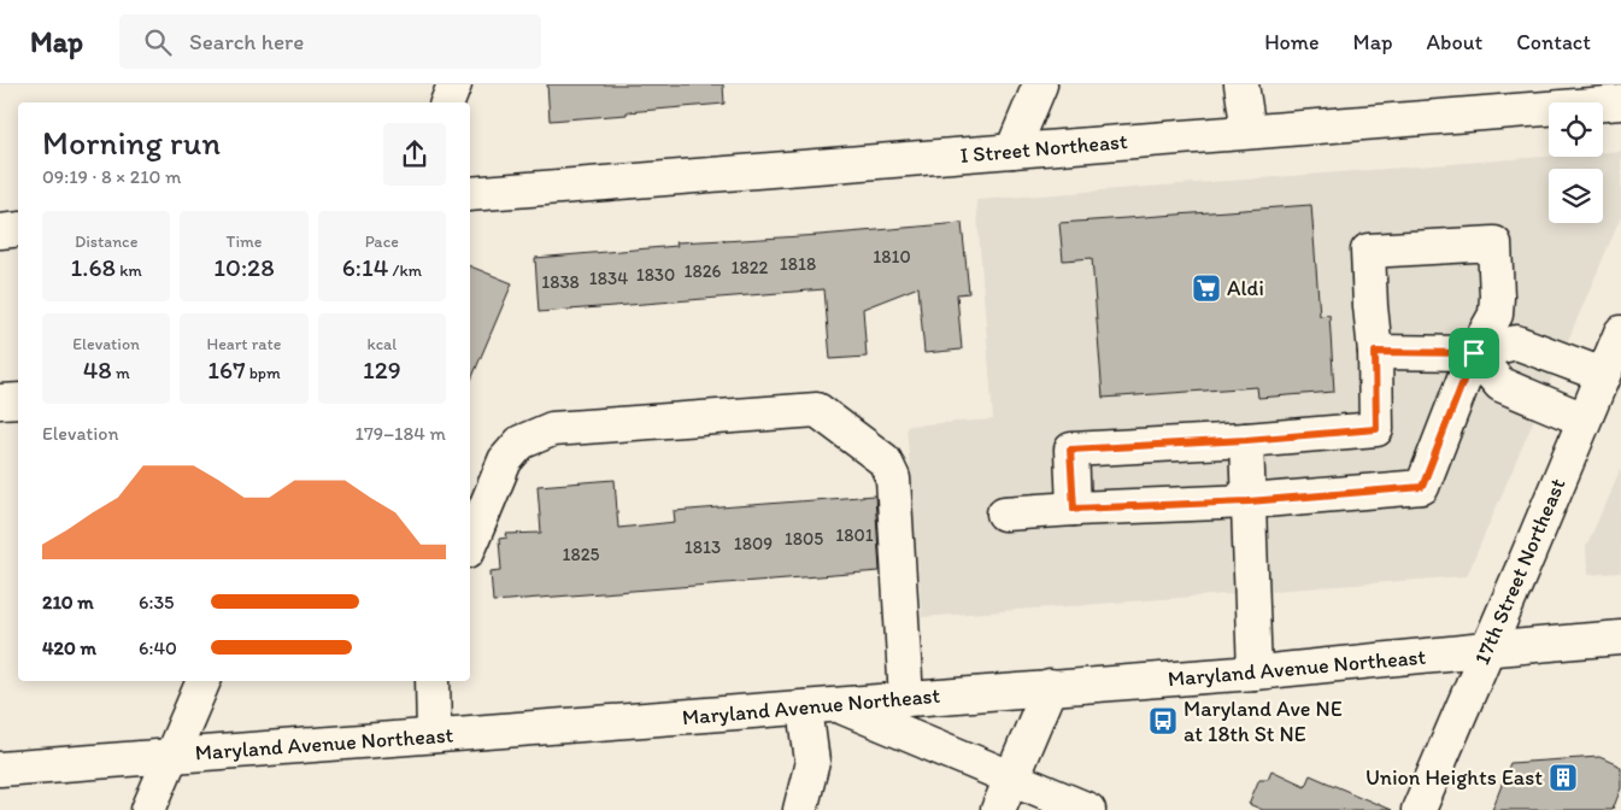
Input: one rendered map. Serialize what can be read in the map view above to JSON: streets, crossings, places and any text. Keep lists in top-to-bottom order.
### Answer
{
  "streets": {
    "street": ["I Street Northeast", "17th Street Northeast", "Maryland Avenue Northeast"]
  },
  "crossings": [
    ["17th Street Northeast", "Maryland Avenue Northeast"]
  ],
  "places": {
    "supermarket": ["Aldi"],
    "bus stop": ["Maryland Ave NE at 18th St NE"],
    "building": ["Union Heights East"]
  },
  "house_numbers": [
    "1810",
    "1818",
    "1822",
    "1826",
    "1830",
    "1834",
    "1838",
    "1801",
    "1805",
    "1809",
    "1813",
    "1825"
  ],
  "page": {
    "header": "Map",
    "search": "Search here",
    "nav": [
      "Home",
      "Map",
      "About",
      "Contact"
    ],
    "heading": ["Morning run", "09:19 · 8 × 210 m"],
    "stats": [
      ["Distance", "1.68 km"],
      ["Time", "10:28"],
      ["Pace", "6:14 /km"],
      ["Elevation", "48 m"],
      ["Heart rate", "167 bpm"],
      ["kcal", "129"]
    ],
    "chart": ["Elevation", "179–184 m"],
    "list": [
      {
        "name": "210 m",
        "note": "6:35"
      },
      {
        "name": "420 m",
        "note": "6:40"
      }
    ]
  }
}
